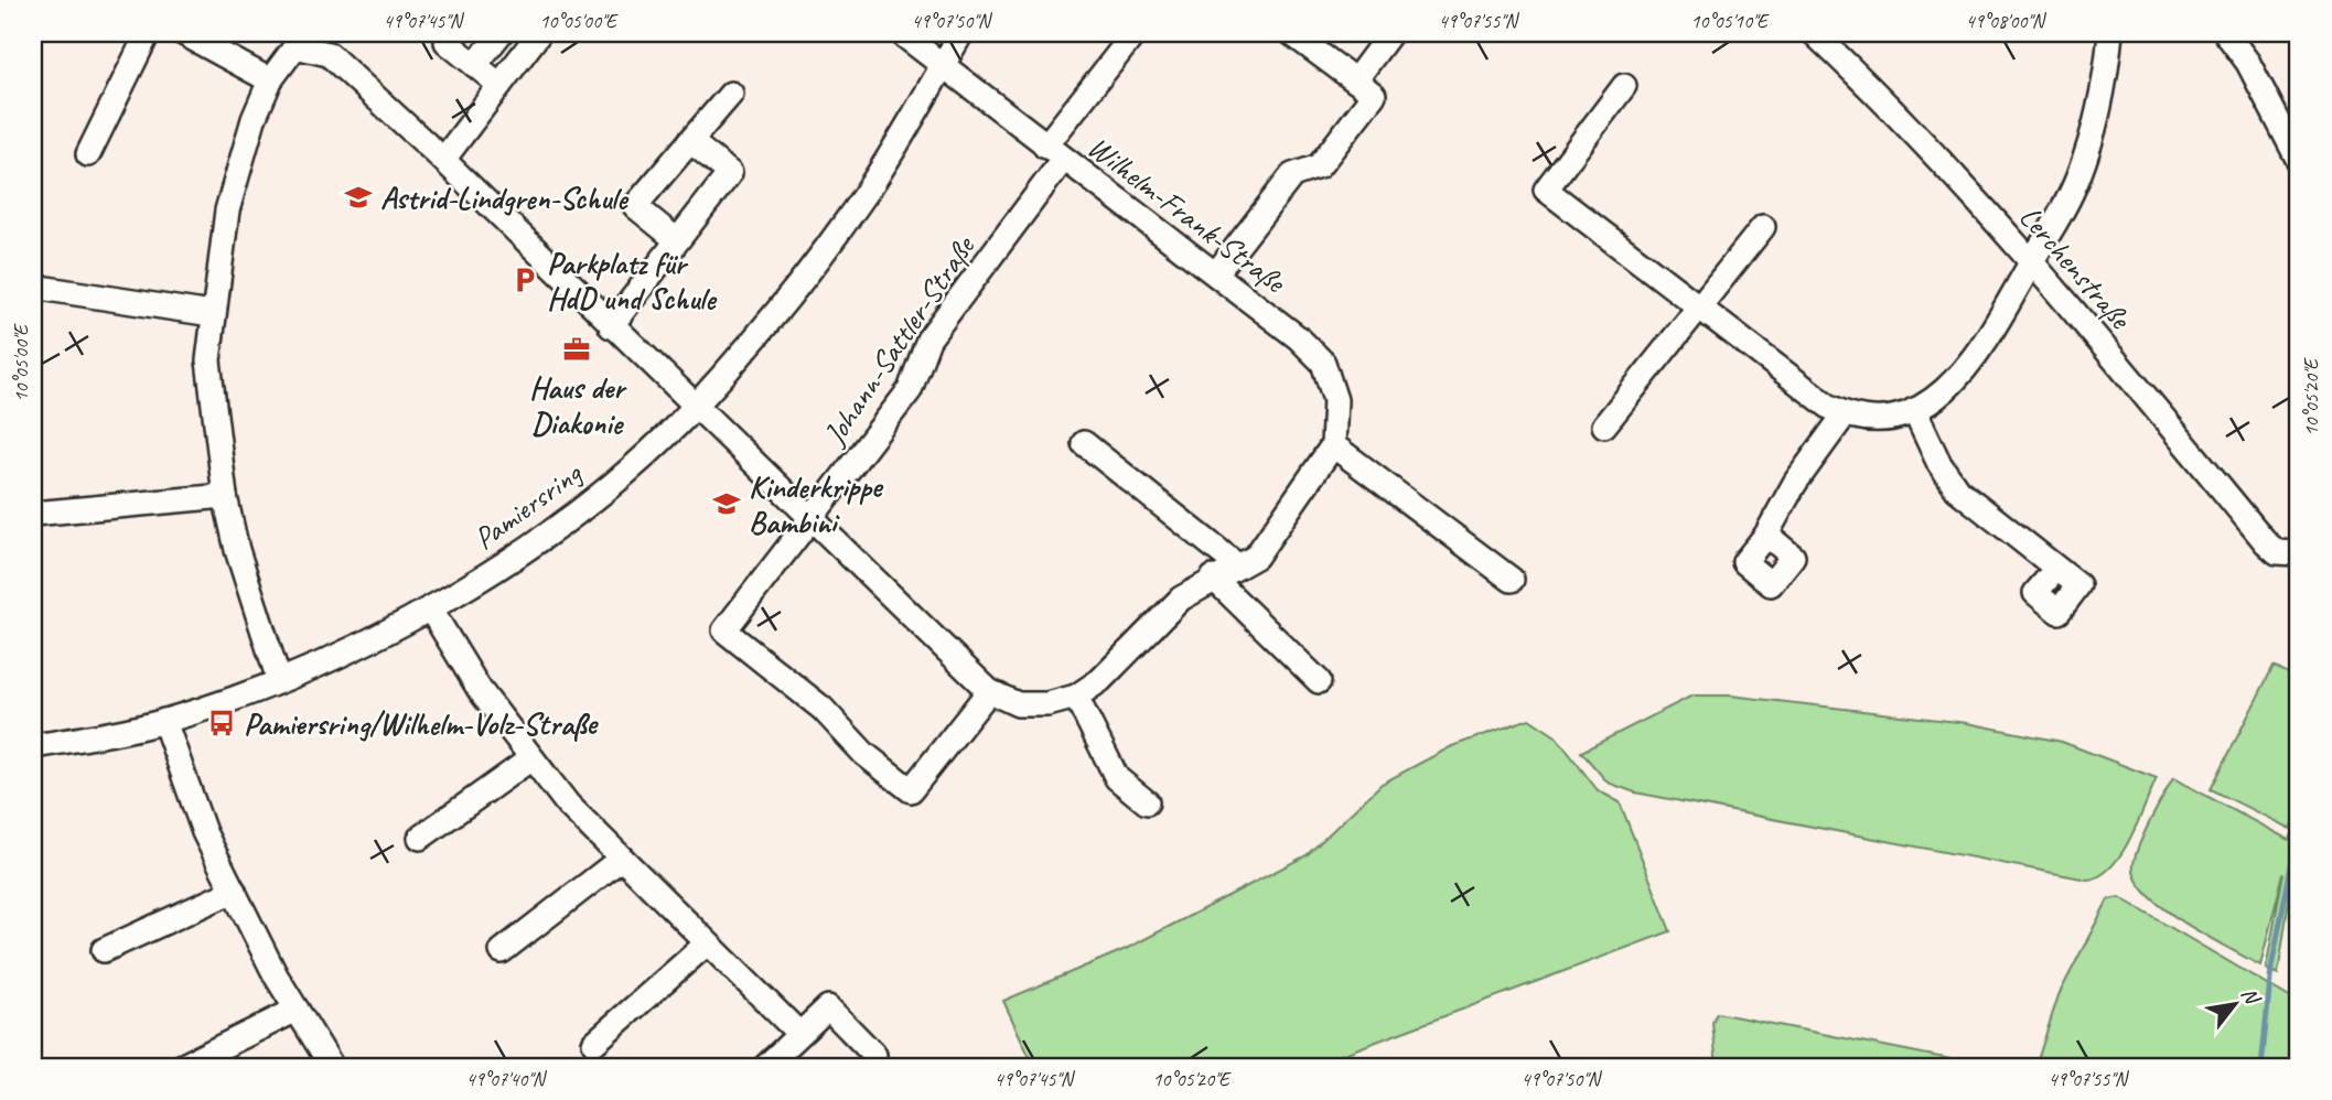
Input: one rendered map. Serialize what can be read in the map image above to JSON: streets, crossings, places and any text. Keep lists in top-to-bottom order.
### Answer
{
  "streets": {
    "street": [
      "Wilhelm-Frank-Straße",
      "Lerchenstraße",
      "Johann-Sattler-Straße",
      "Pamiersring"
    ]
  },
  "crossings": [
    ["Wilhelm-Frank-Straße", "Johann-Sattler-Straße"],
    ["Wilhelm-Frank-Straße", "Pamiersring"]
  ],
  "places": {
    "school or university": ["Astrid-Lindgren-Schule", "Kinderkrippe Bambini"],
    "parking": ["Parkplatz für HdD und Schule"],
    "office": ["Haus der Diakonie"],
    "bus stop": ["Pamiersring/Wilhelm-Volz-Straße"]
  },
  "north": "top right",
  "coordinates": [
    "49°07'45\"N",
    "10°05'00\"E",
    "49°07'50\"N",
    "49°07'55\"N",
    "10°05'10\"E",
    "49°08'00\"N",
    "10°05'20\"E",
    "49°07'40\"N"
  ]
}
